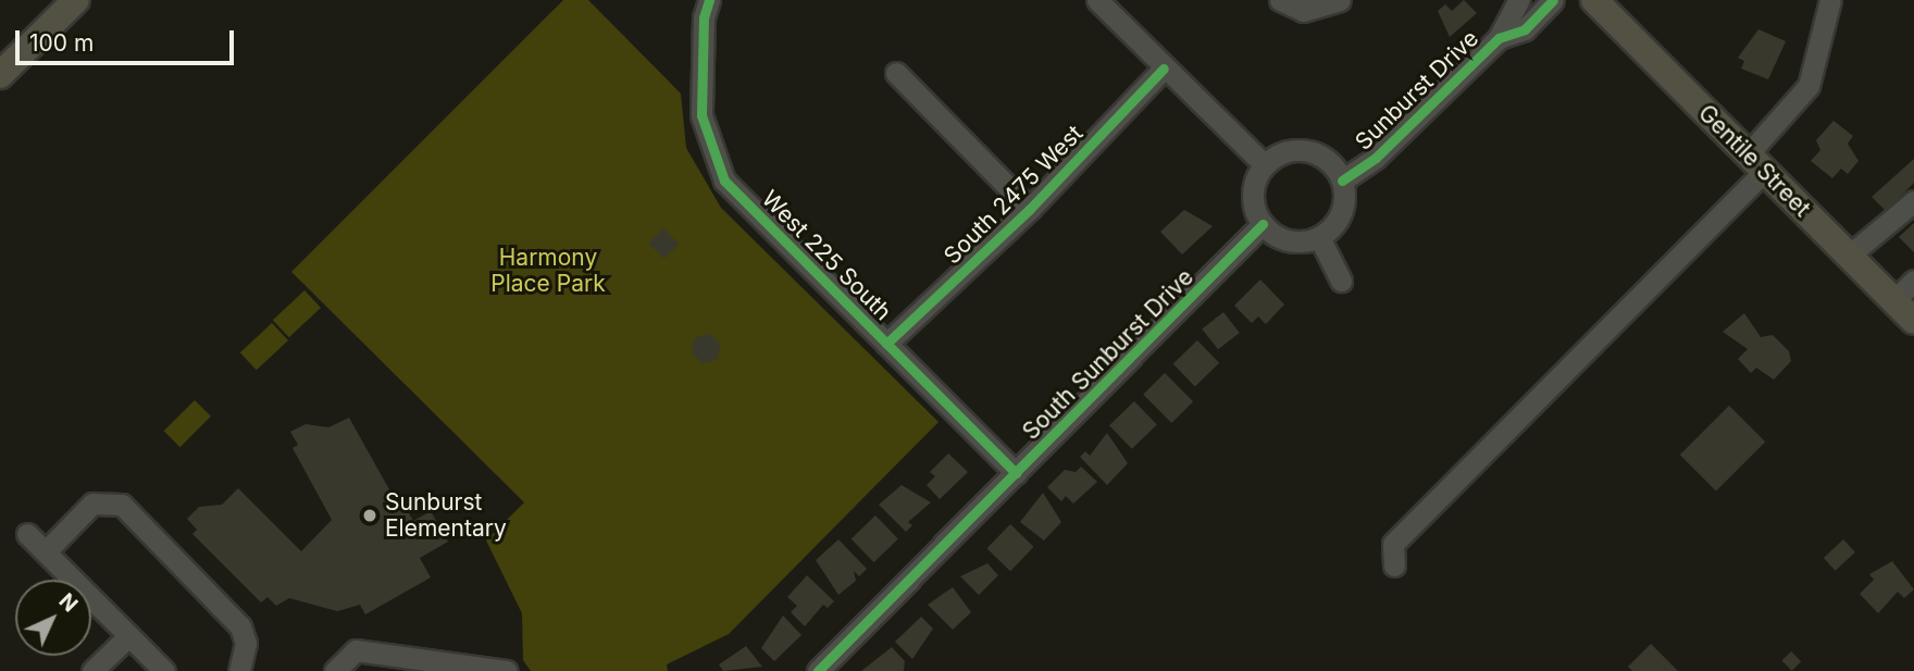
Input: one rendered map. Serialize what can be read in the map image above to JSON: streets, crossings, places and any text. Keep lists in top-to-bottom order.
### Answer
{
  "streets": {
    "main road": ["Gentile Street"],
    "street": [
      "Sunburst Drive",
      "South 2475 West",
      "West 225 South",
      "South Sunburst Drive"
    ]
  },
  "crossings": [
    ["Sunburst Drive", "South Sunburst Drive"],
    ["South 2475 West", "West 225 South"],
    ["West 225 South", "South Sunburst Drive"]
  ],
  "parks": ["Harmony Place Park"],
  "places": ["Sunburst Elementary"],
  "scale_bar": "100 m",
  "north": "top right"
}
